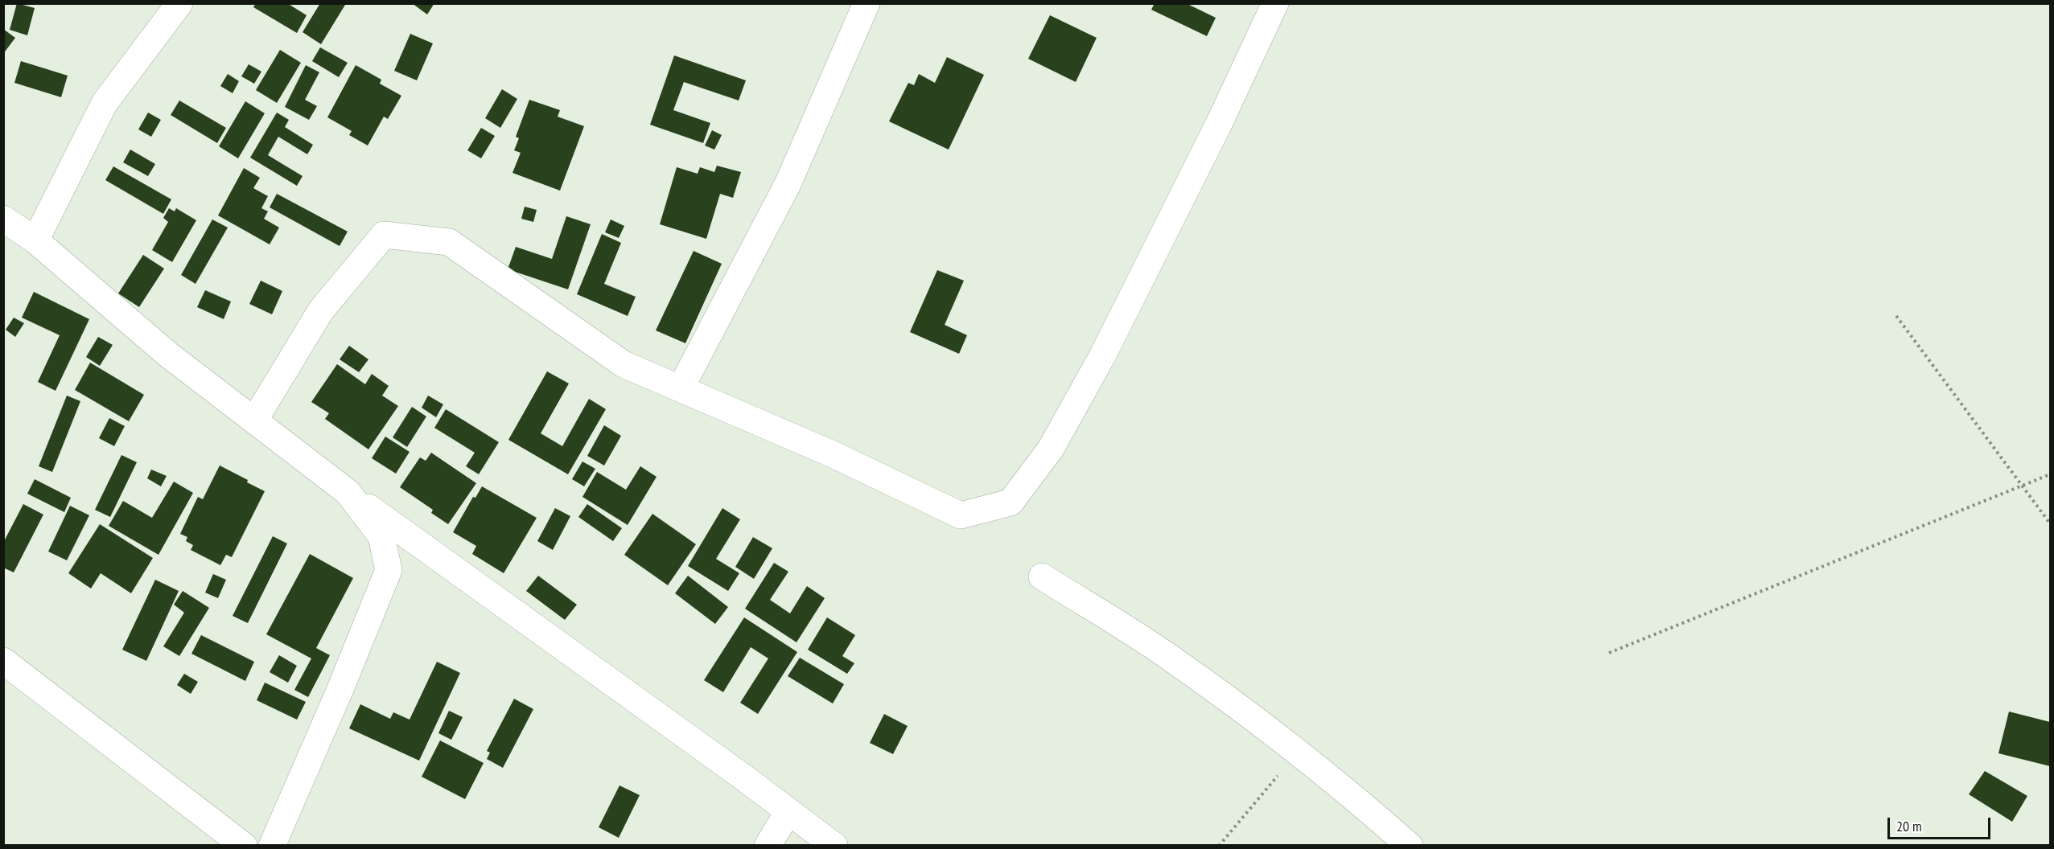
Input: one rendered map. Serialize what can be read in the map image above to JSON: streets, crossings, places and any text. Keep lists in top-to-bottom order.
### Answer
{
  "scale_bar": "20 m"
}
